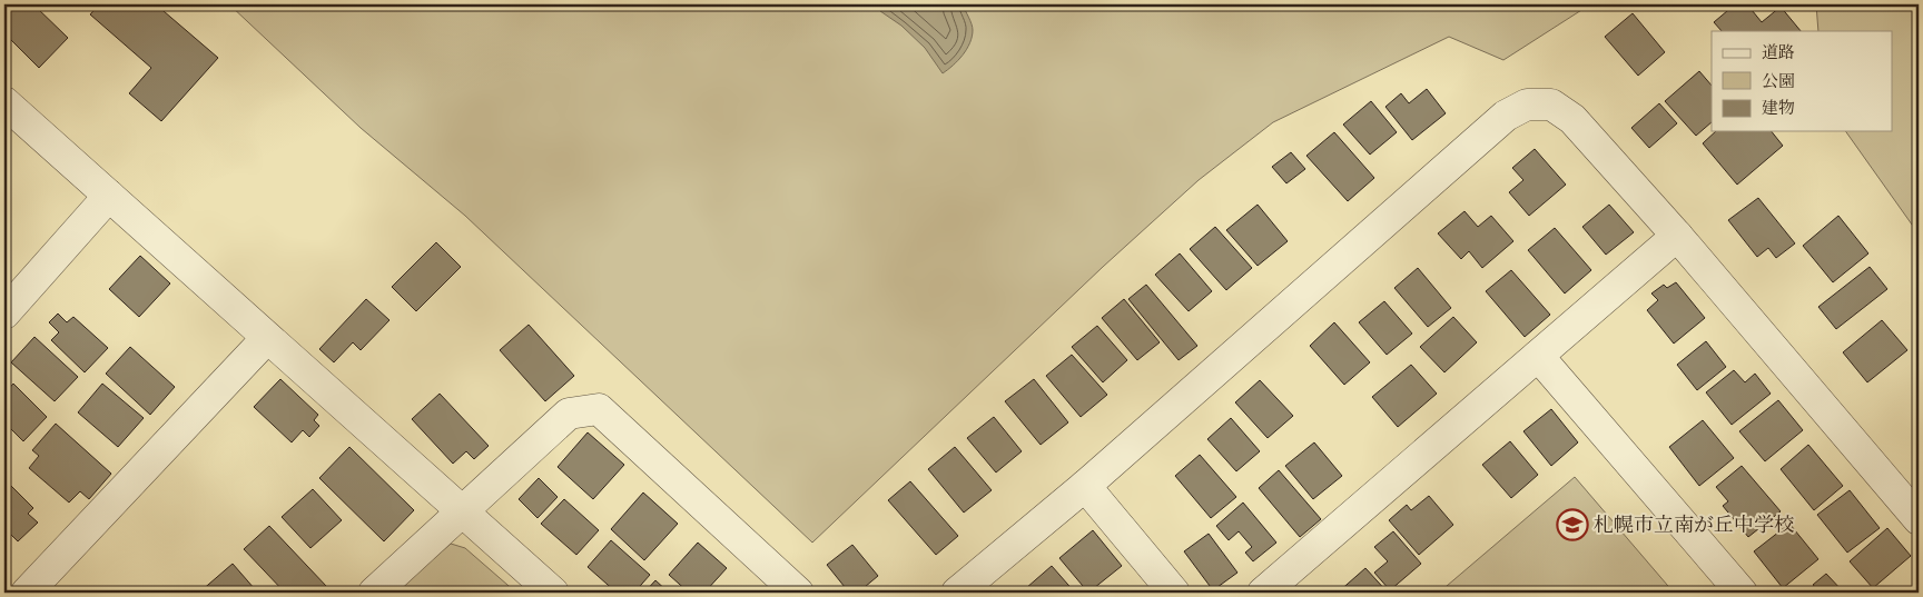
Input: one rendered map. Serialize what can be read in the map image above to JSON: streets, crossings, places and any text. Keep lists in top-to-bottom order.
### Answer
{
  "places": {
    "school or university": ["札幌市立南が丘中学校"]
  },
  "legend": ["道路", "公園", "建物"]
}
